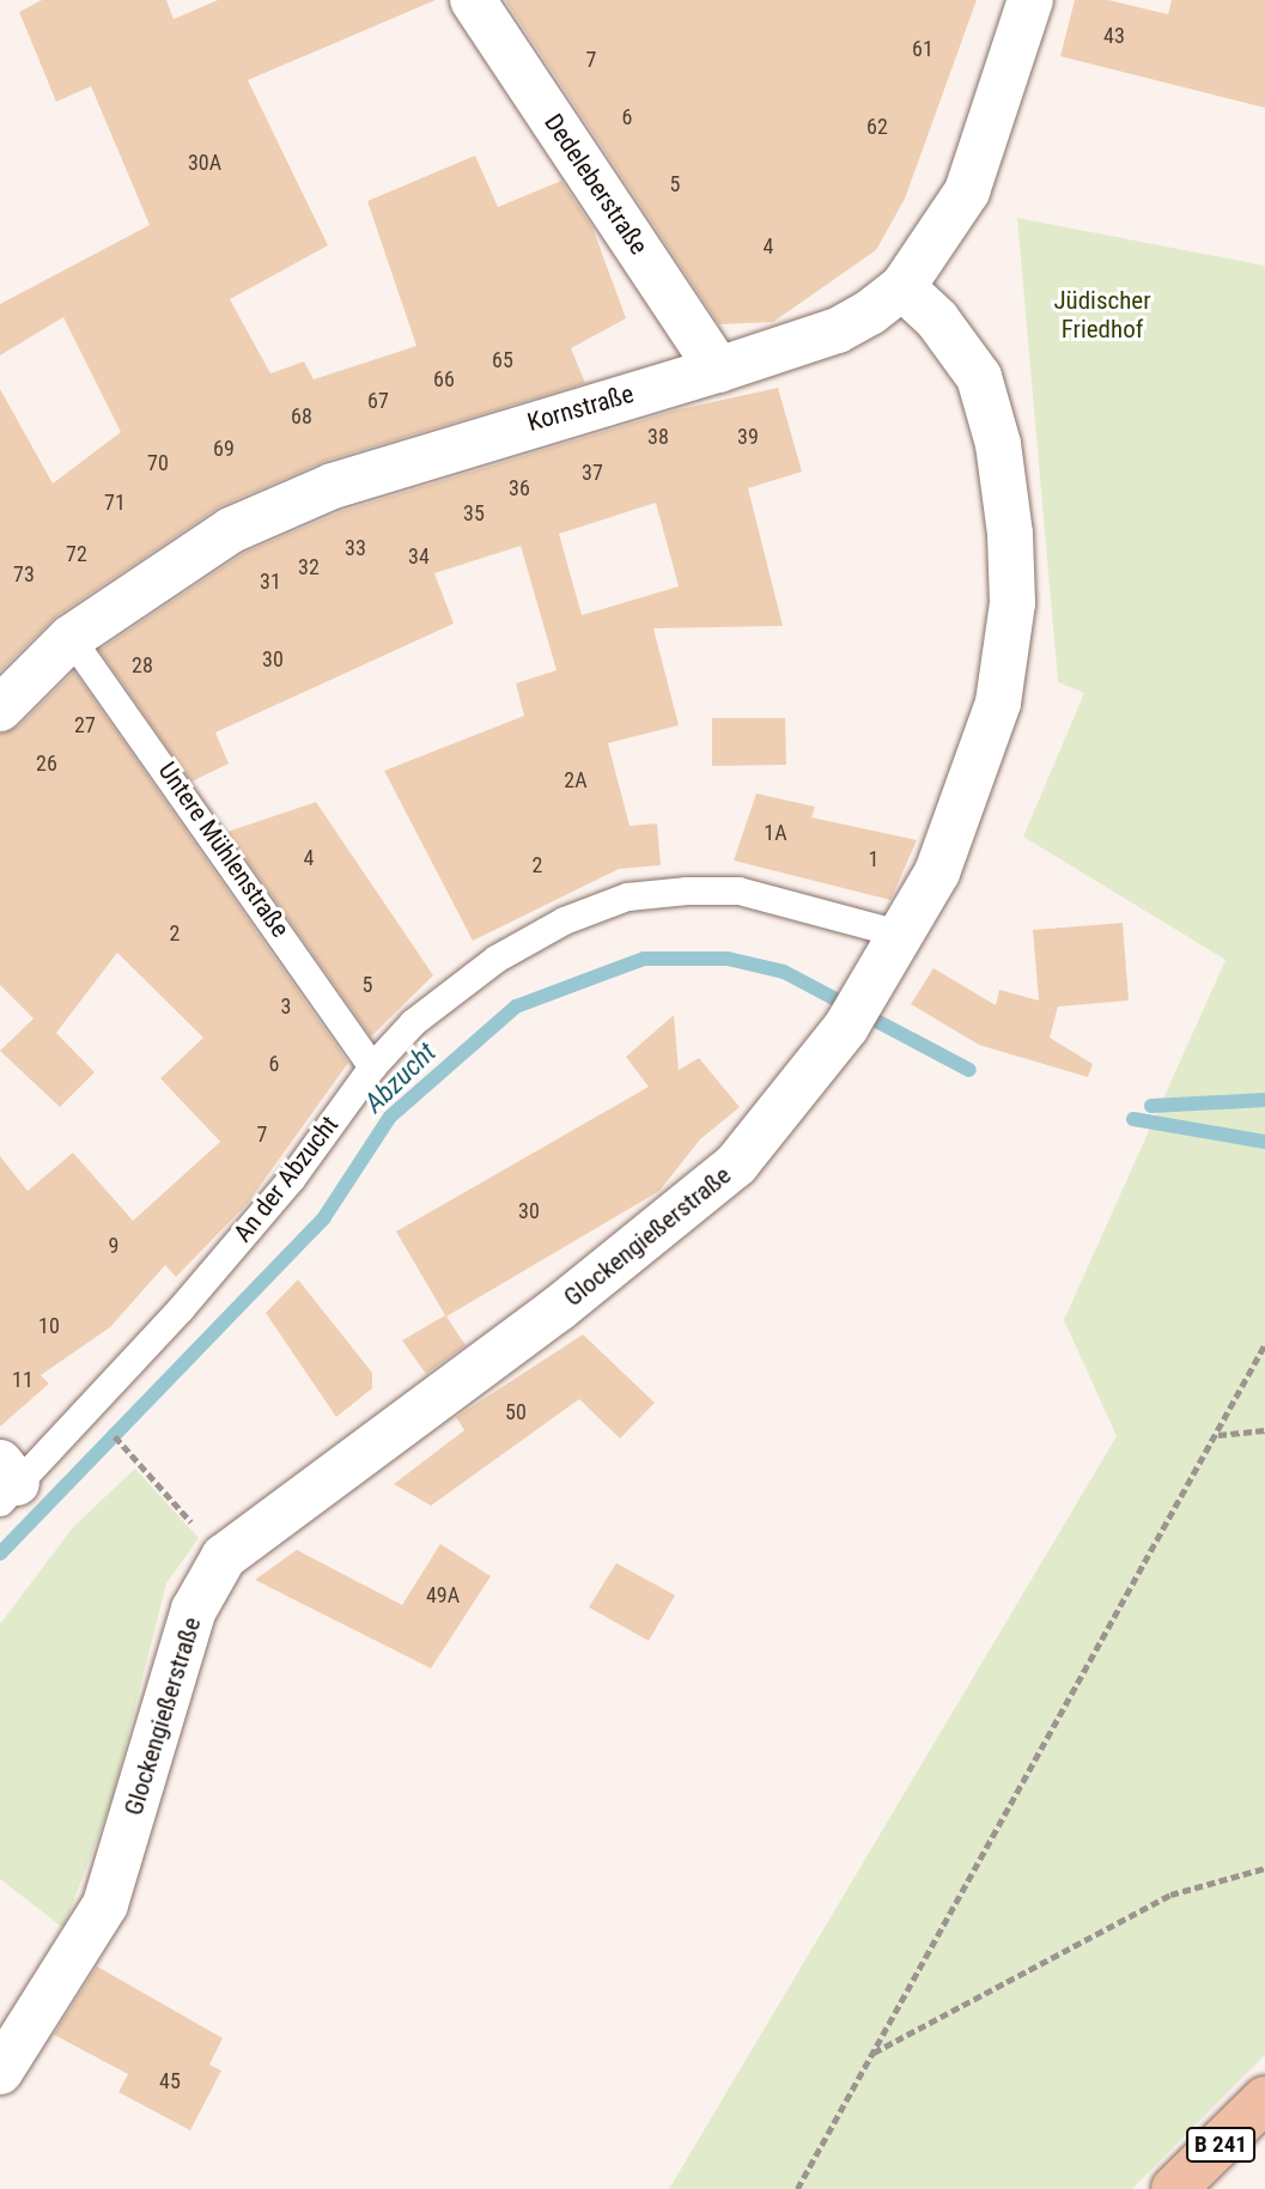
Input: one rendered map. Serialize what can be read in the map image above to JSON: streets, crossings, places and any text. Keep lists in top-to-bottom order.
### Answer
{
  "streets": {
    "main road": ["B 241"],
    "street": ["Dedeleberstraße", "Kornstraße", "Glockengießerstraße"],
    "lane": ["Untere Mühlenstraße", "An der Abzucht"]
  },
  "crossings": [
    ["Dedeleberstraße", "Kornstraße"],
    ["Kornstraße", "Untere Mühlenstraße"],
    ["Kornstraße", "Glockengießerstraße"],
    ["Untere Mühlenstraße", "An der Abzucht"],
    ["An der Abzucht", "Glockengießerstraße"]
  ],
  "water": ["Abzucht"],
  "parks": ["Jüdischer Friedhof"],
  "house_numbers": [
    "43",
    "61",
    "7",
    "6",
    "62",
    "30A",
    "5",
    "4",
    "65",
    "66",
    "67",
    "68",
    "38",
    "39",
    "69",
    "70",
    "37",
    "36",
    "71",
    "35",
    "33",
    "72",
    "34",
    "32",
    "73",
    "31",
    "30",
    "28",
    "27",
    "26",
    "2A",
    "1A",
    "4",
    "1",
    "2",
    "2",
    "5",
    "3",
    "6",
    "7",
    "30",
    "9",
    "10",
    "11",
    "50",
    "49A",
    "45"
  ]
}
